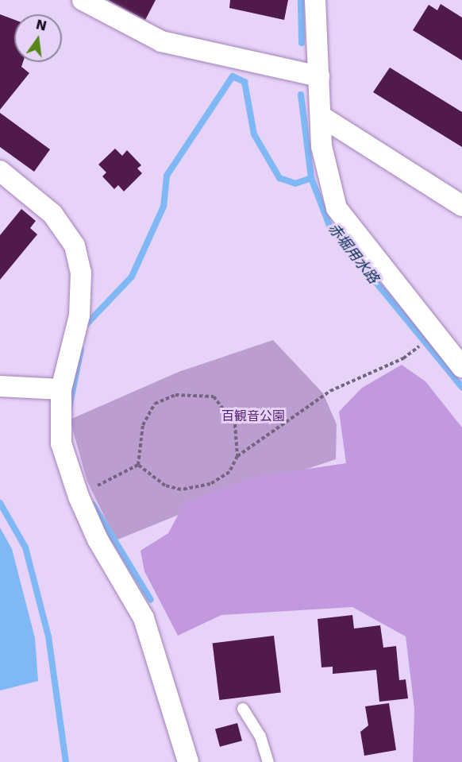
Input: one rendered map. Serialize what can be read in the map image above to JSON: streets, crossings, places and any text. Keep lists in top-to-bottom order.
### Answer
{
  "water": ["赤堀用水路"],
  "parks": ["百観音公園"],
  "north": "top"
}
